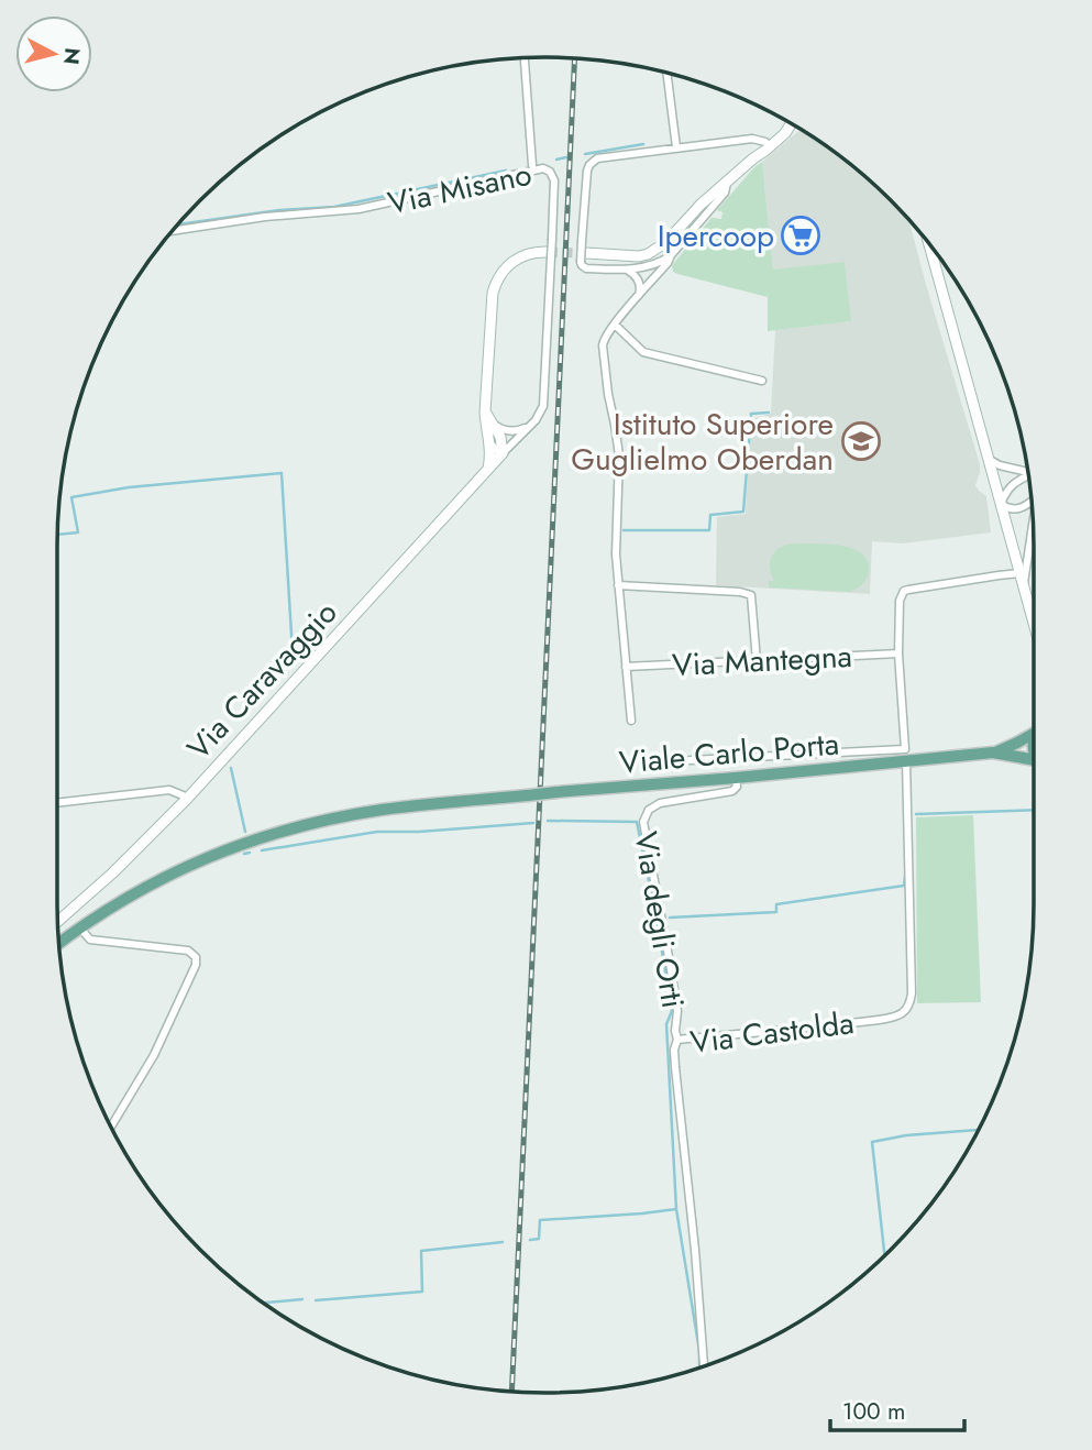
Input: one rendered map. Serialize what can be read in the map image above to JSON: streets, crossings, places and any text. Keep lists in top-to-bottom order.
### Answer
{
  "streets": {
    "main road": ["Viale Carlo Porta"],
    "street": [
      "Via Misano",
      "Via Mantegna",
      "Via Caravaggio",
      "Via degli Orti",
      "Via Castolda"
    ]
  },
  "crossings": [
    ["Via Misano", "Via Caravaggio"],
    ["Viale Carlo Porta", "Via degli Orti"],
    ["Viale Carlo Porta", "Via Castolda"],
    ["Via degli Orti", "Via Castolda"]
  ],
  "places": {
    "supermarket": ["Ipercoop"],
    "school or university": ["Istituto Superiore Guglielmo Oberdan"]
  },
  "scale_bar": "100 m",
  "north": "right"
}
